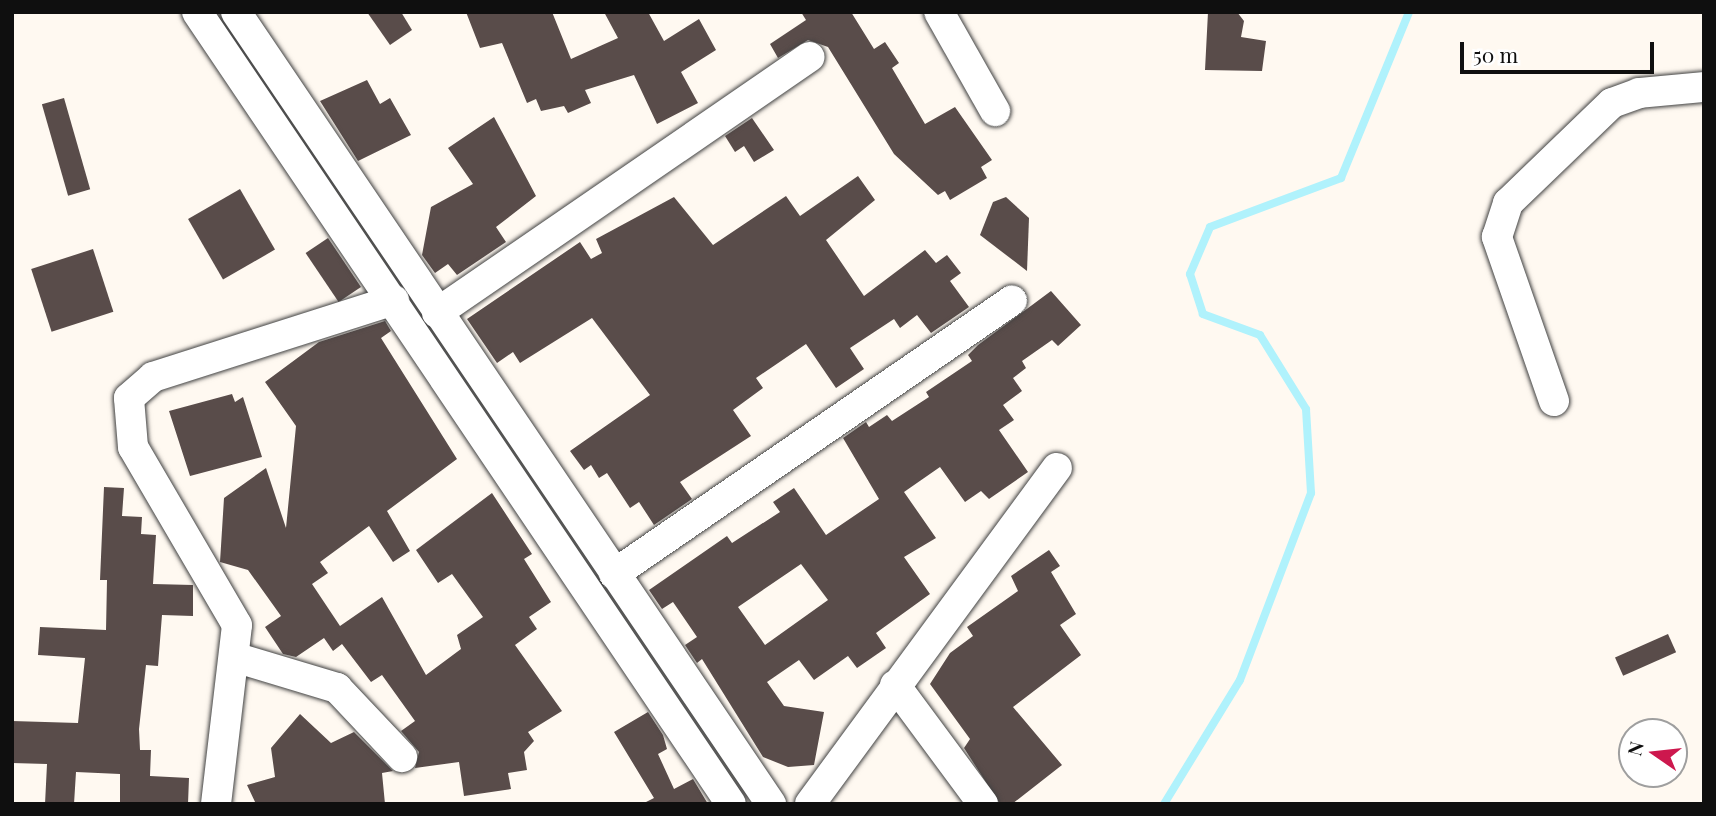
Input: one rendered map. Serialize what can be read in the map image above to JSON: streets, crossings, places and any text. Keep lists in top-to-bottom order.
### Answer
{
  "scale_bar": "50 m",
  "north": "left"
}
